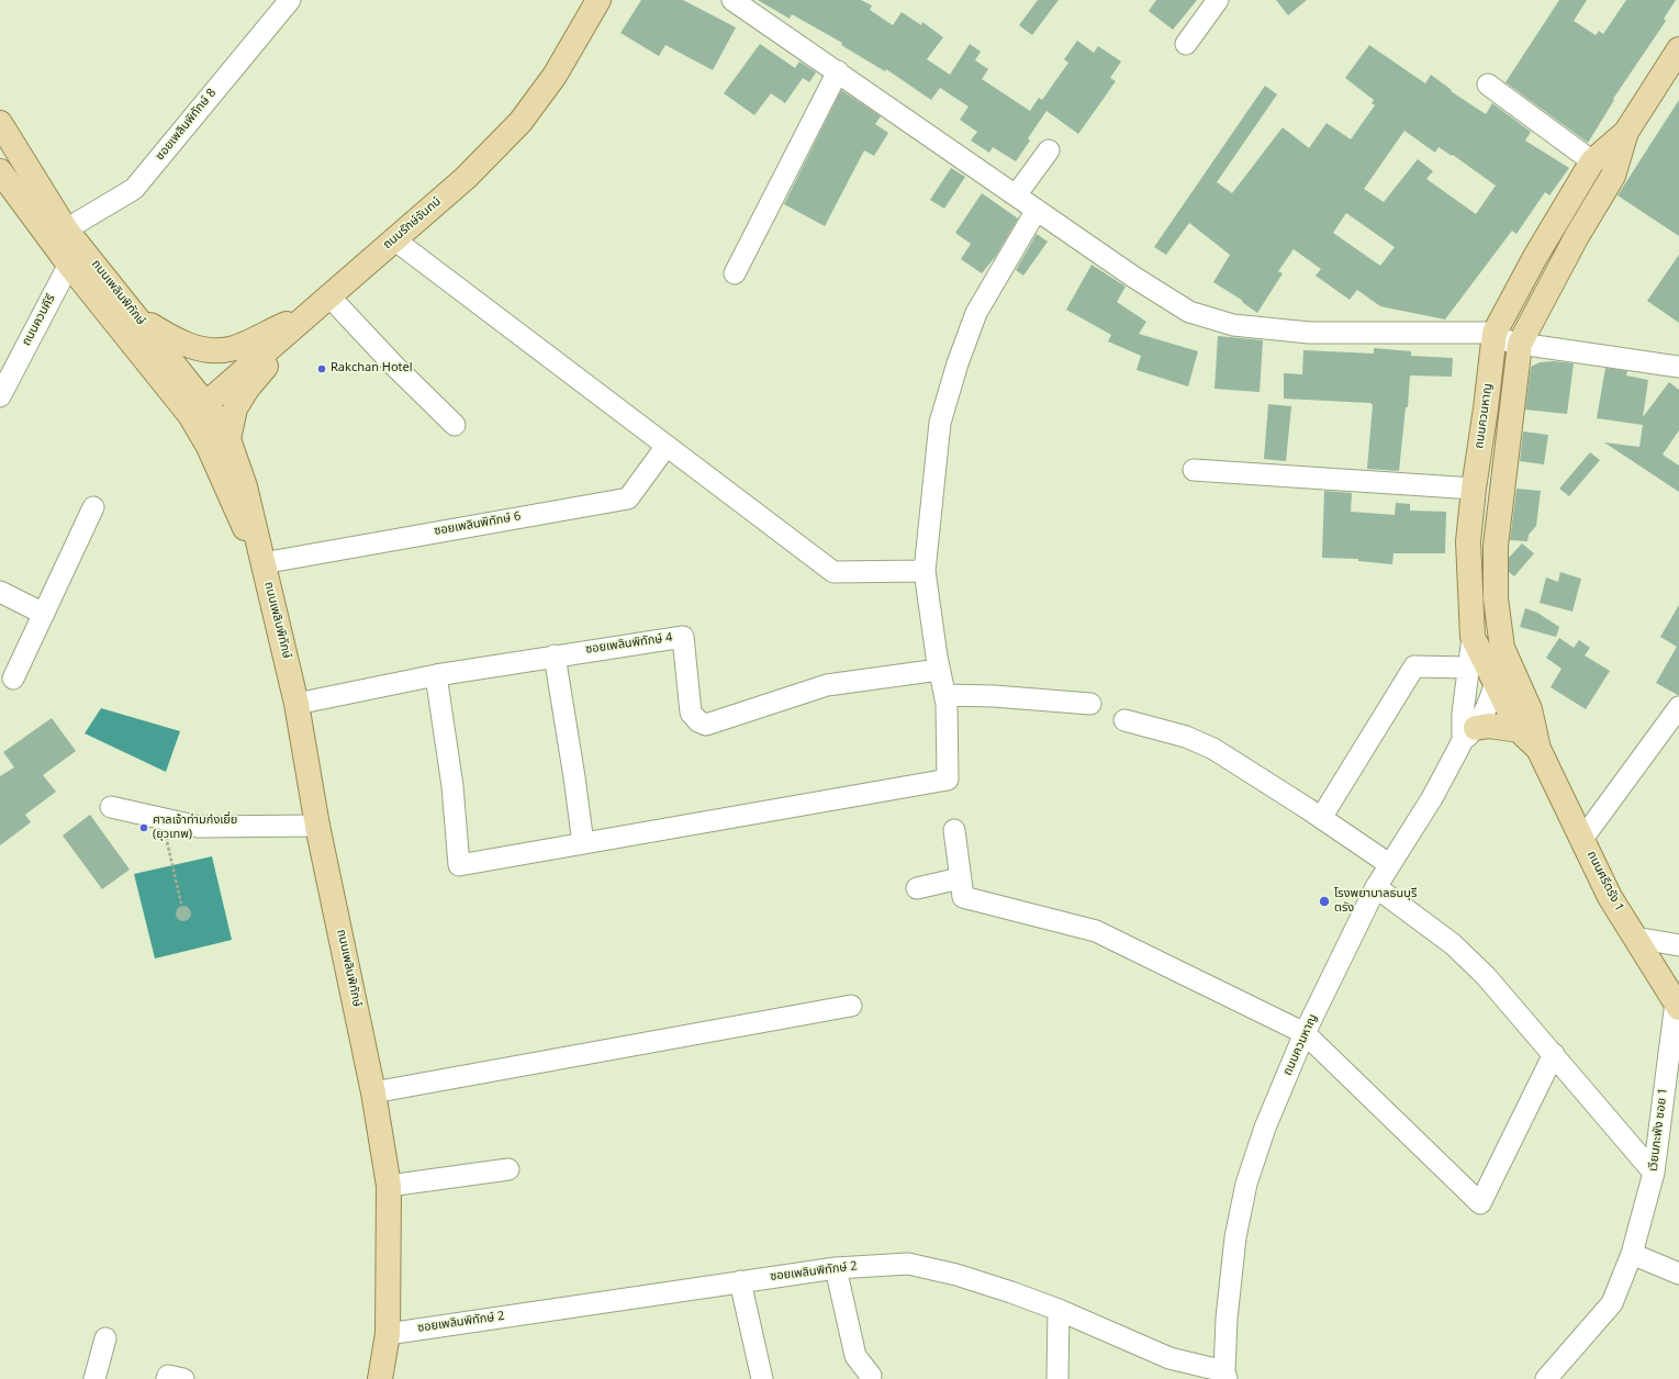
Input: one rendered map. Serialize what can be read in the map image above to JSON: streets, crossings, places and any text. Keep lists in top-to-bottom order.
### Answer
{
  "streets": {
    "main road": [
      "ถนนรักษ์จันทน์",
      "ถนนเพลินพิทักษ์",
      "ถนนควนหาญ",
      "ถนนศรีตรัง 1"
    ],
    "street": [
      "ซอยเพลินพิทักษ์ 8",
      "ถนนควนคีรี",
      "ซอยเพลินพิทักษ์ 6",
      "ซอยเพลินพิทักษ์ 4",
      "เวียนกะพัง ซอย 1",
      "ซอยเพลินพิทักษ์ 2"
    ]
  },
  "crossings": [
    ["ซอยเพลินพิทักษ์ 8", "ถนนเพลินพิทักษ์"],
    ["ซอยเพลินพิทักษ์ 8", "ถนนควนคีรี"],
    ["ถนนรักษ์จันทน์", "ถนนเพลินพิทักษ์"],
    ["ถนนเพลินพิทักษ์", "ถนนควนคีรี"],
    ["ถนนเพลินพิทักษ์", "ซอยเพลินพิทักษ์ 6"],
    ["ถนนเพลินพิทักษ์", "ซอยเพลินพิทักษ์ 4"],
    ["ถนนเพลินพิทักษ์", "ซอยเพลินพิทักษ์ 2"],
    ["ถนนควนหาญ", "ถนนศรีตรัง 1"],
    ["ถนนควนหาญ", "ซอยเพลินพิทักษ์ 2"],
    ["ถนนศรีตรัง 1", "เวียนกะพัง ซอย 1"]
  ],
  "places": ["Rakchan Hotel", "ศาลเจ้าท่ามก๋งเยี่ย (ยุวเทพ)", "โรงพยาบาลธนบุรี ตรัง"]
}
